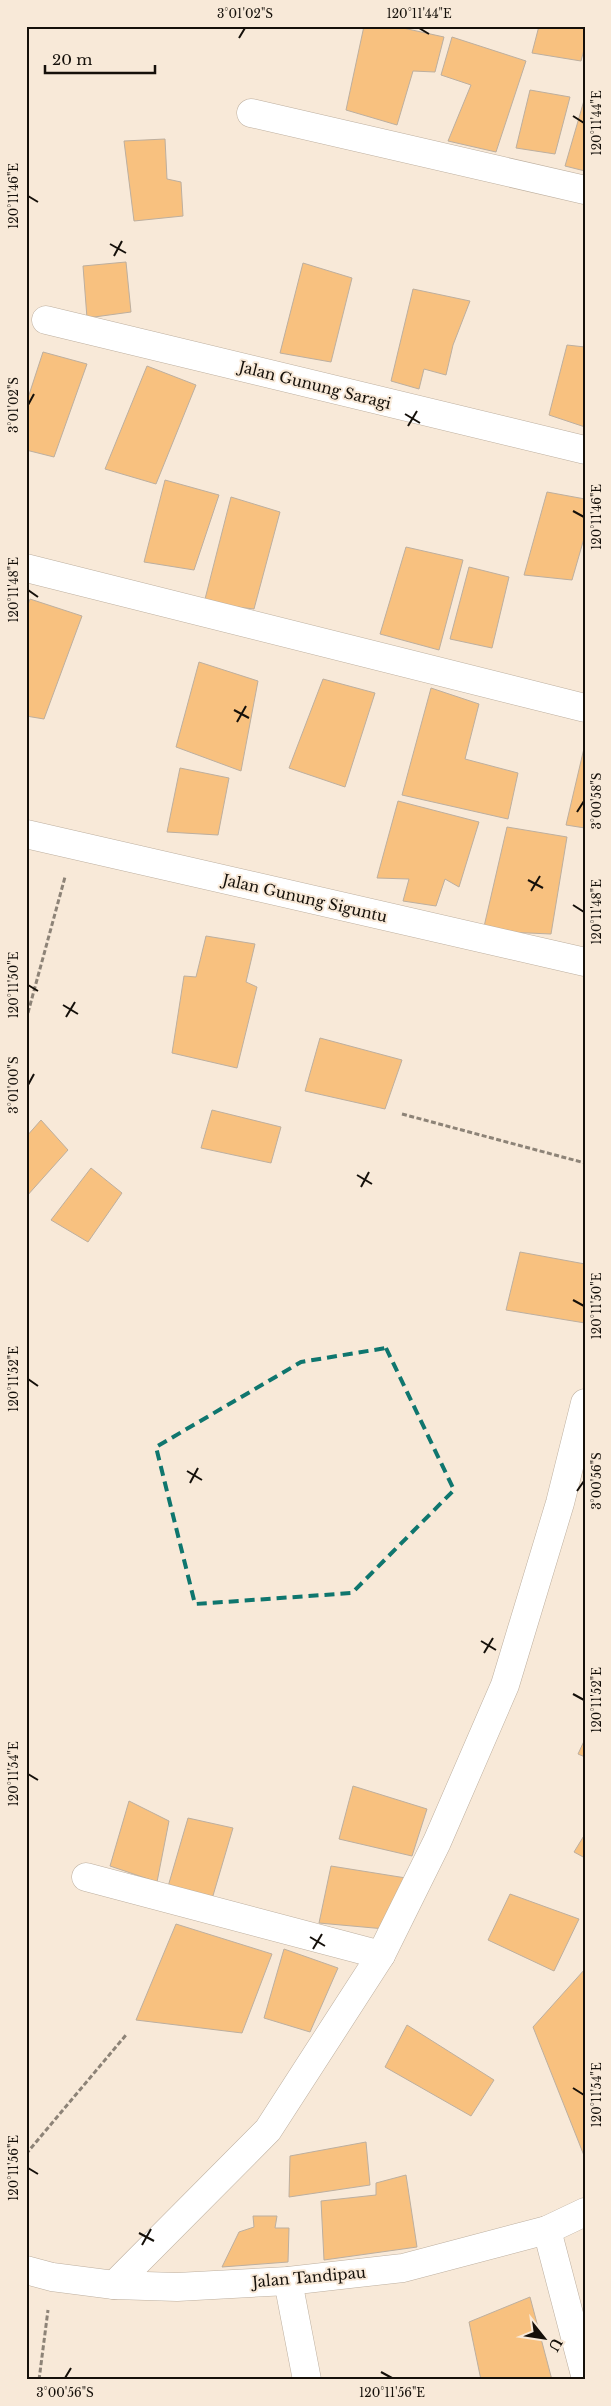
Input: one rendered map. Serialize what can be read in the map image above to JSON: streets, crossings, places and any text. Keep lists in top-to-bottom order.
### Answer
{
  "streets": {
    "street": ["Jalan Gunung Saragi", "Jalan Gunung Siguntu", "Jalan Tandipau"]
  },
  "scale_bar": "20 m",
  "north": "bottom right",
  "coordinates": [
    "3°01'02\"S",
    "120°11'44\"E",
    "120°11'46\"E",
    "120°11'48\"E",
    "3°00'58\"S",
    "120°11'50\"E",
    "3°01'00\"S",
    "120°11'52\"E",
    "3°00'56\"S",
    "120°11'54\"E",
    "120°11'56\"E"
  ]
}
